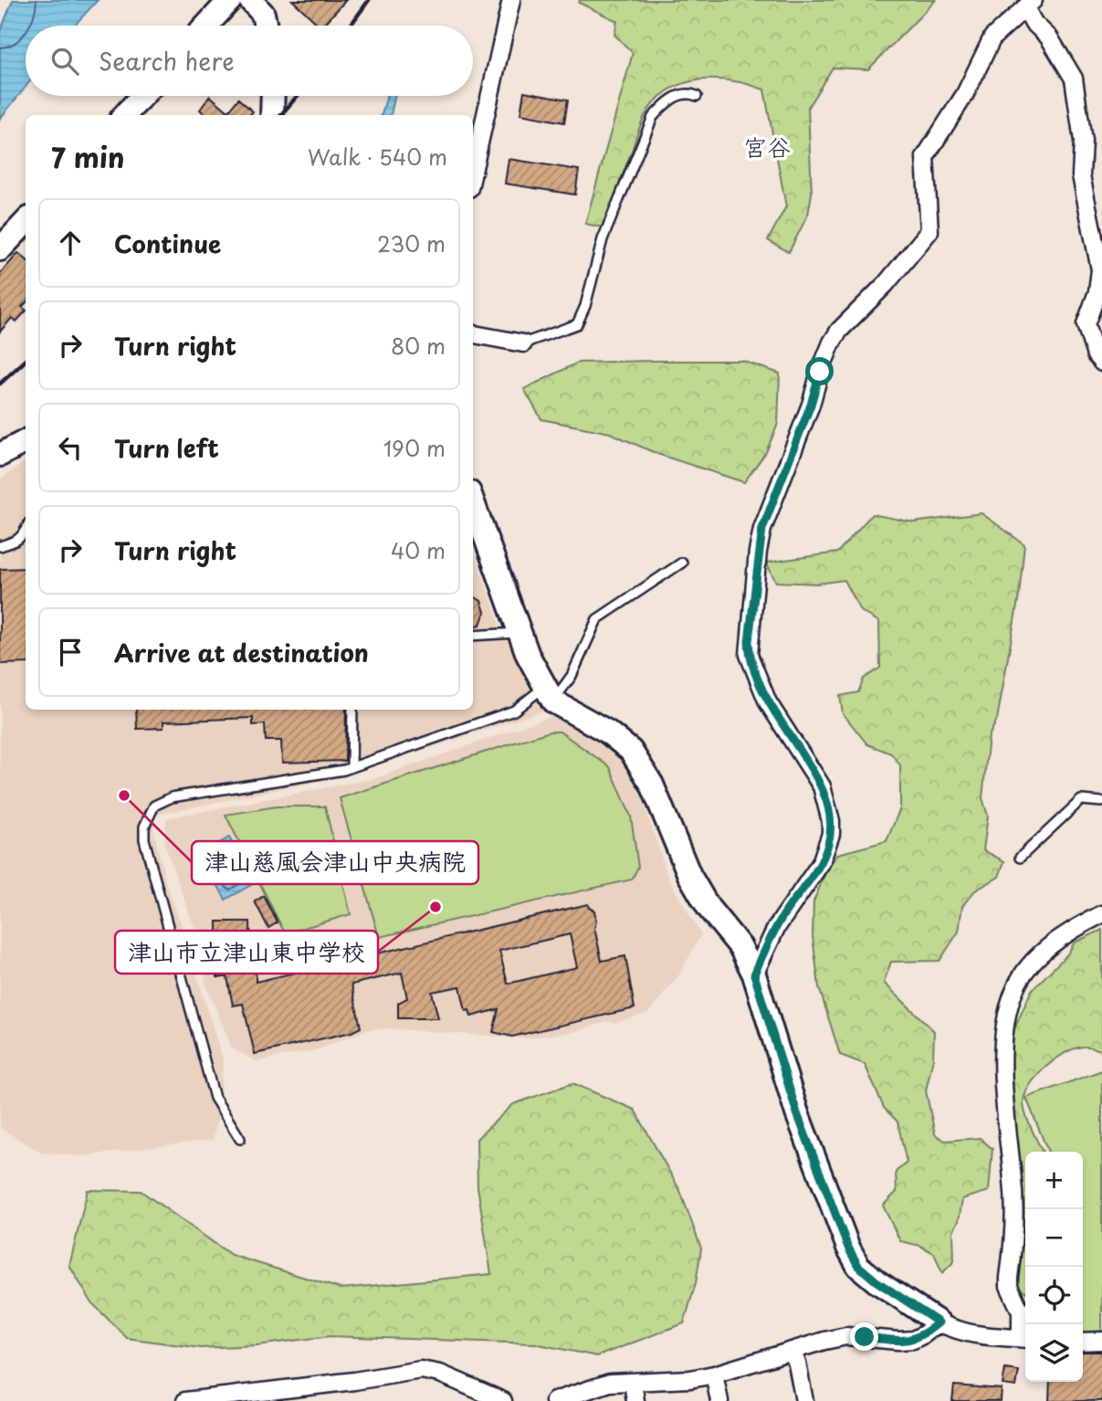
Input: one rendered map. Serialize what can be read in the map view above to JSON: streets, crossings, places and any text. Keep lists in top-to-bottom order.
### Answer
{
  "districts": ["宮谷"],
  "places": ["津山慈風会津山中央病院", "津山市立津山東中学校"],
  "page": {
    "search": "Search here",
    "heading": ["7 min", "Walk · 540 m"],
    "list": [
      ["Continue", "230 m"],
      ["Turn right", "80 m"],
      ["Turn left", "190 m"],
      ["Turn right", "40 m"],
      "Arrive at destination"
    ],
    "map_buttons": ["+", "−"]
  }
}
